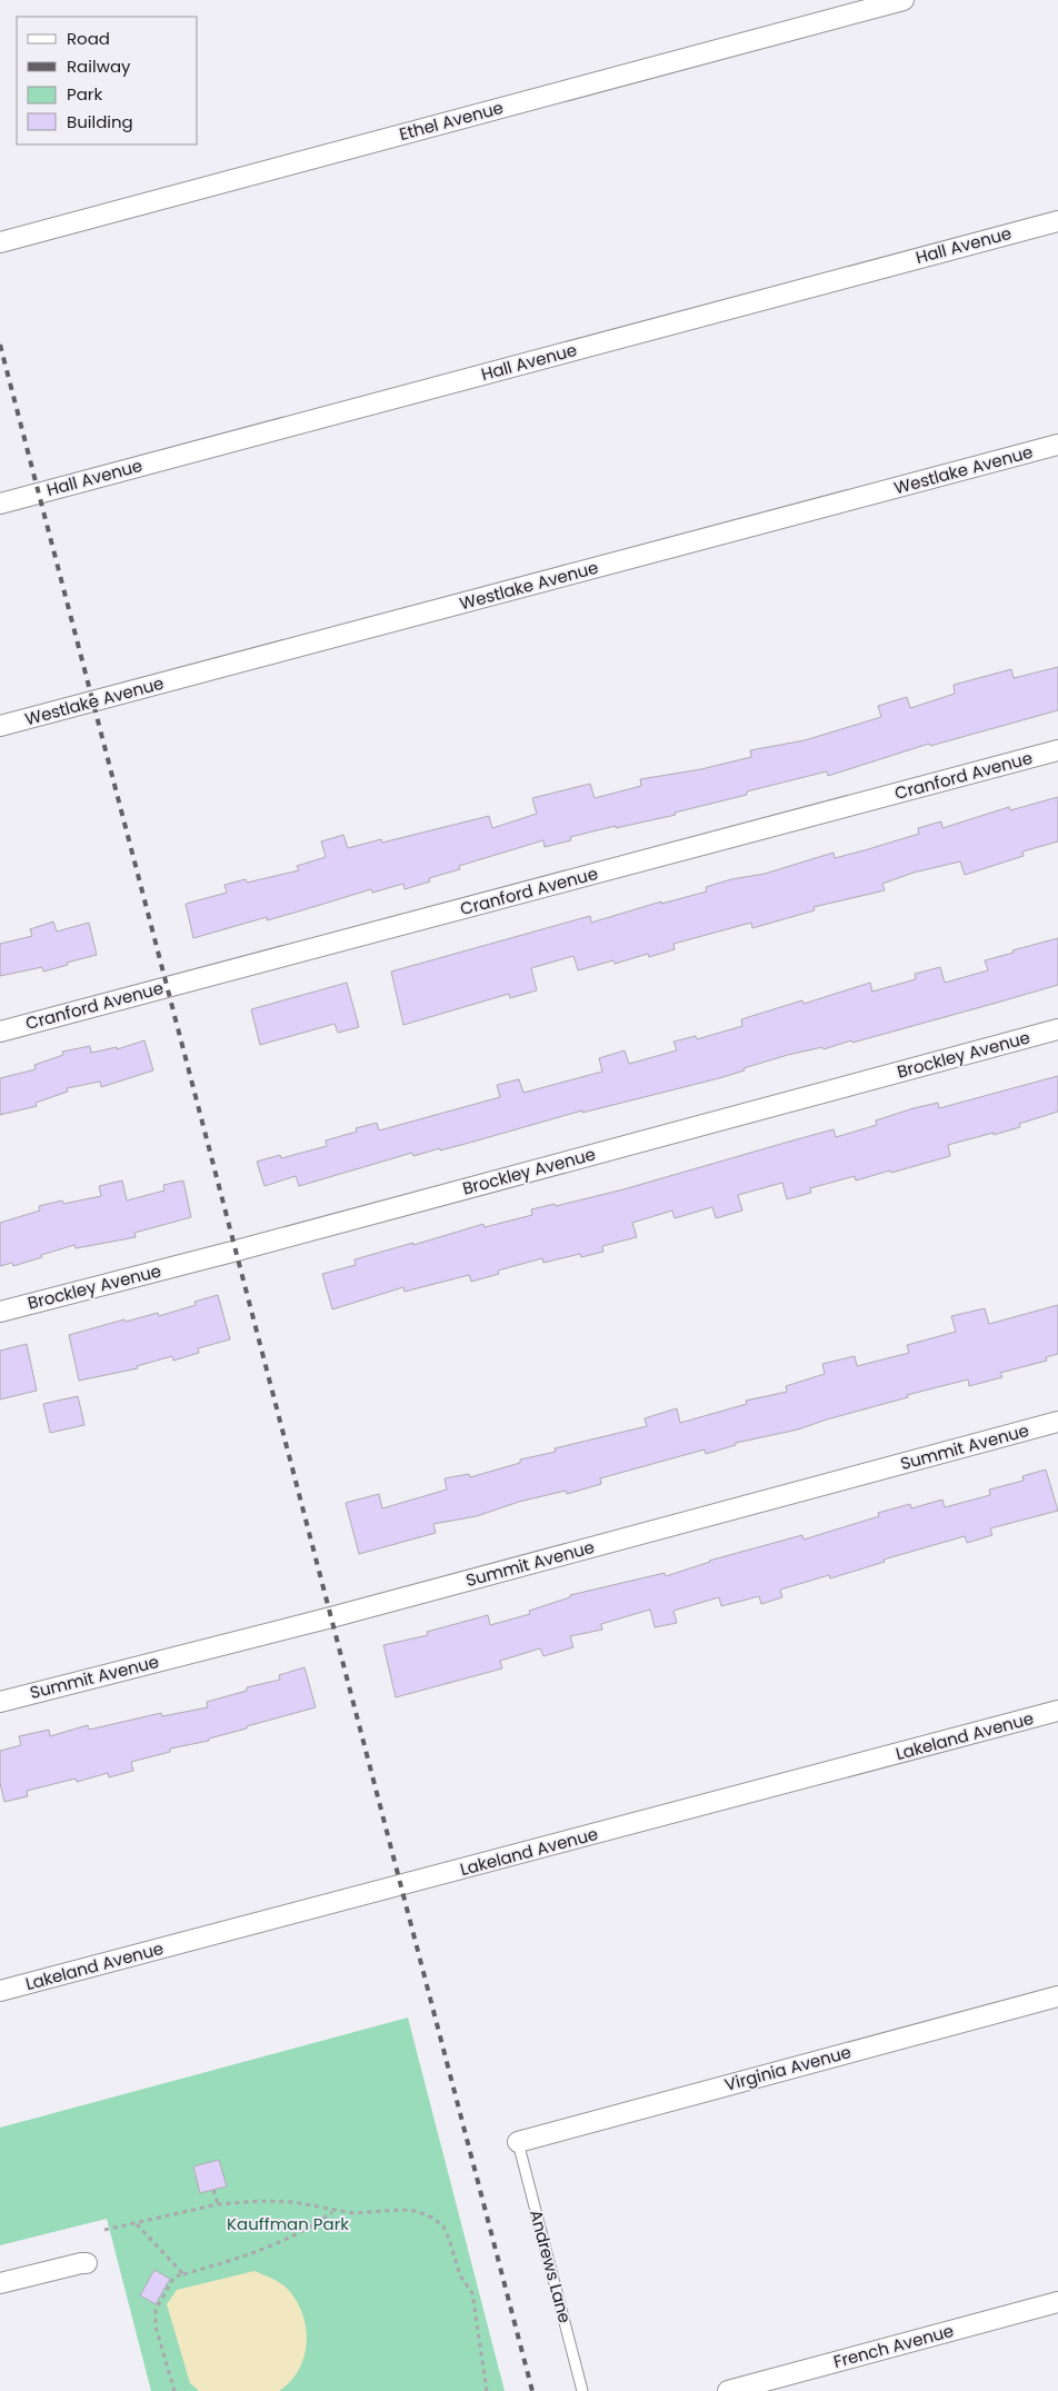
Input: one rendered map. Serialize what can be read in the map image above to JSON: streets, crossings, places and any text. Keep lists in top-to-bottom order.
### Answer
{
  "streets": {
    "street": [
      "Ethel Avenue",
      "Hall Avenue",
      "Westlake Avenue",
      "Cranford Avenue",
      "Brockley Avenue",
      "Summit Avenue",
      "Lakeland Avenue",
      "Virginia Avenue",
      "French Avenue"
    ],
    "lane": ["Andrews Lane"]
  },
  "crossings": [
    ["Virginia Avenue", "Andrews Lane"]
  ],
  "parks": ["Kauffman Park"],
  "legend": [
    "Road",
    "Railway",
    "Park",
    "Building"
  ]
}
